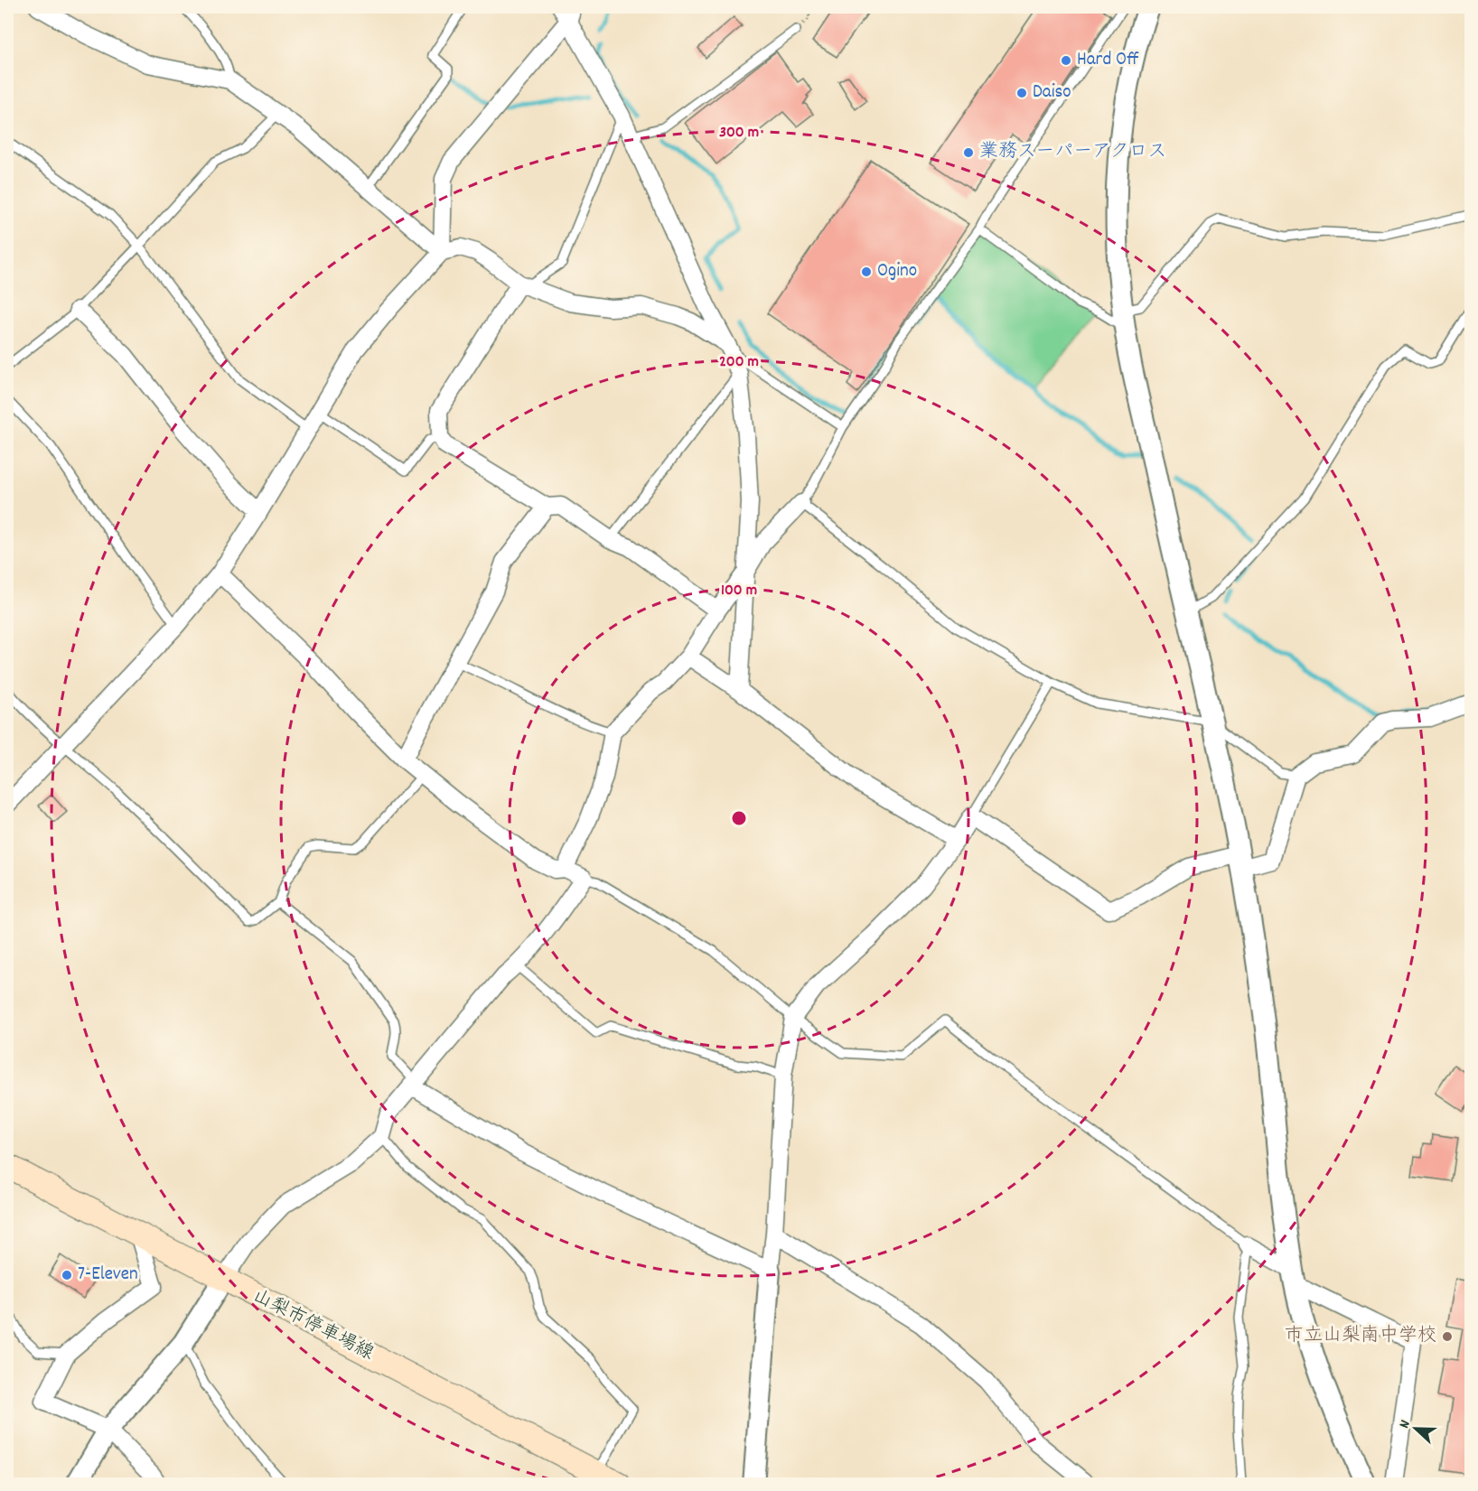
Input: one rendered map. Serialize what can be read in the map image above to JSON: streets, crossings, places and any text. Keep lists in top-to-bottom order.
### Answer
{
  "streets": {
    "main road": ["山梨市停車場線"]
  },
  "places": [
    "Hard Off",
    "Daiso",
    "業務スーパーアクロス",
    "Ogino",
    "7-Eleven",
    "市立山梨南中学校"
  ],
  "north": "left",
  "rings": ["300 m", "200 m", "100 m"]
}
